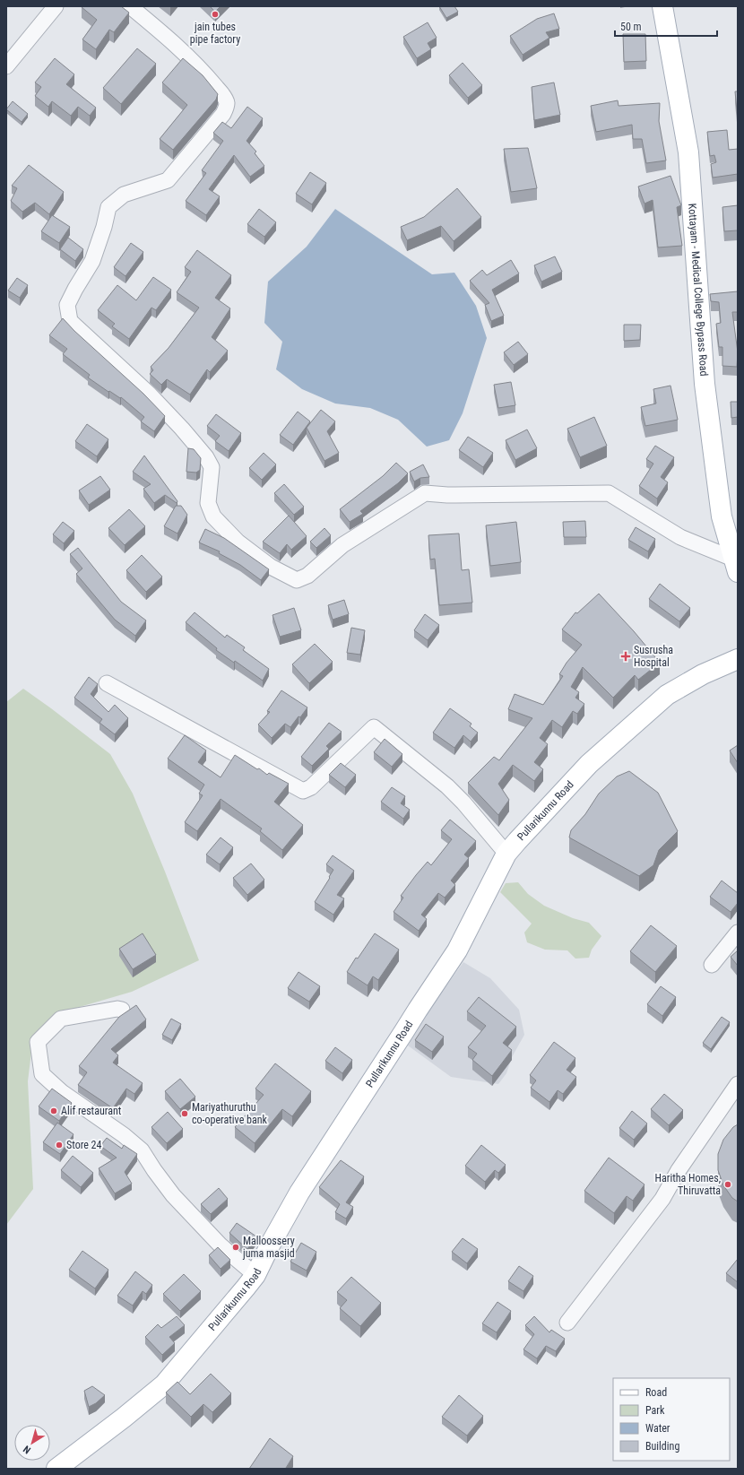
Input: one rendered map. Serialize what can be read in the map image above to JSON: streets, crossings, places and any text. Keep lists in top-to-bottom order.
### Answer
{
  "streets": {
    "main road": ["Kottayam - Medical College Bypass Road", "Pullarikunnu Road"]
  },
  "places": {
    "other": [
      "jain tubes pipe factory",
      "Alif restaurant",
      "Mariyathuruthu co-operative bank",
      "Store 24",
      "Haritha Homes, Thiruvatta",
      "Malloossery juma masjid"
    ],
    "health": ["Susrusha Hospital"]
  },
  "legend": [
    "Road",
    "Park",
    "Water",
    "Building"
  ],
  "scale_bar": "50 m",
  "north": "bottom left"
}
